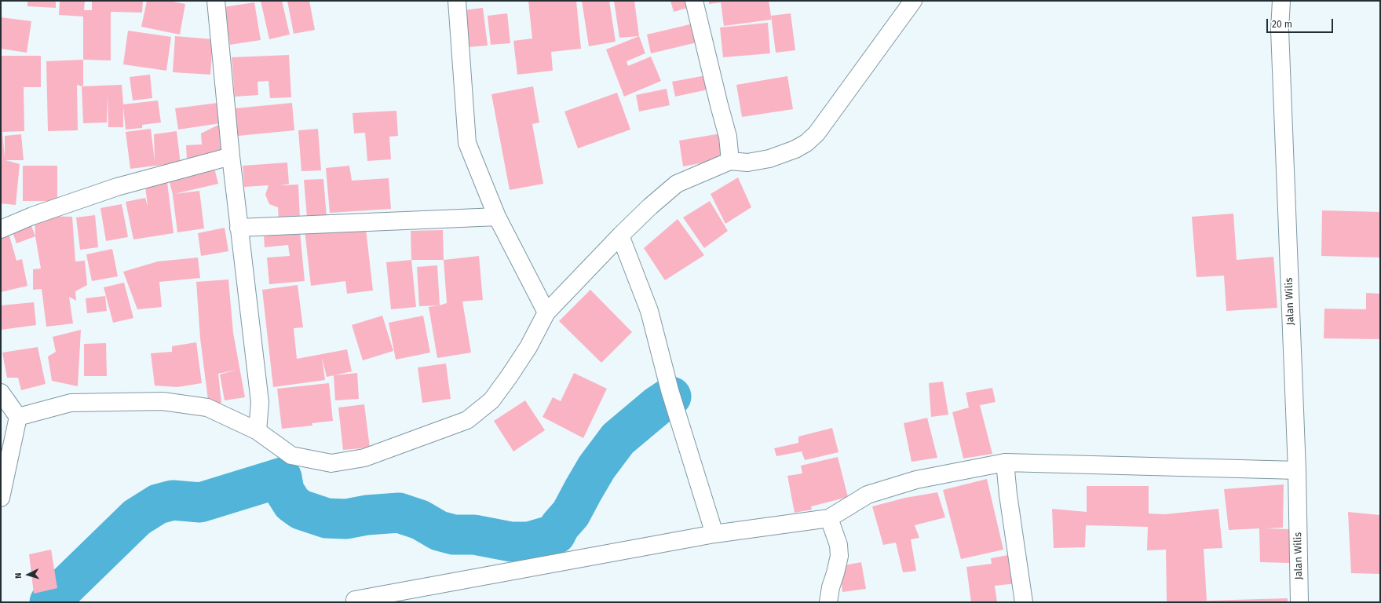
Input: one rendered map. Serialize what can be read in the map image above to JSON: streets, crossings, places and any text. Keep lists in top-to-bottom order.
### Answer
{
  "streets": {
    "street": ["Jalan Wilis"]
  },
  "scale_bar": "20 m",
  "north": "left"
}
